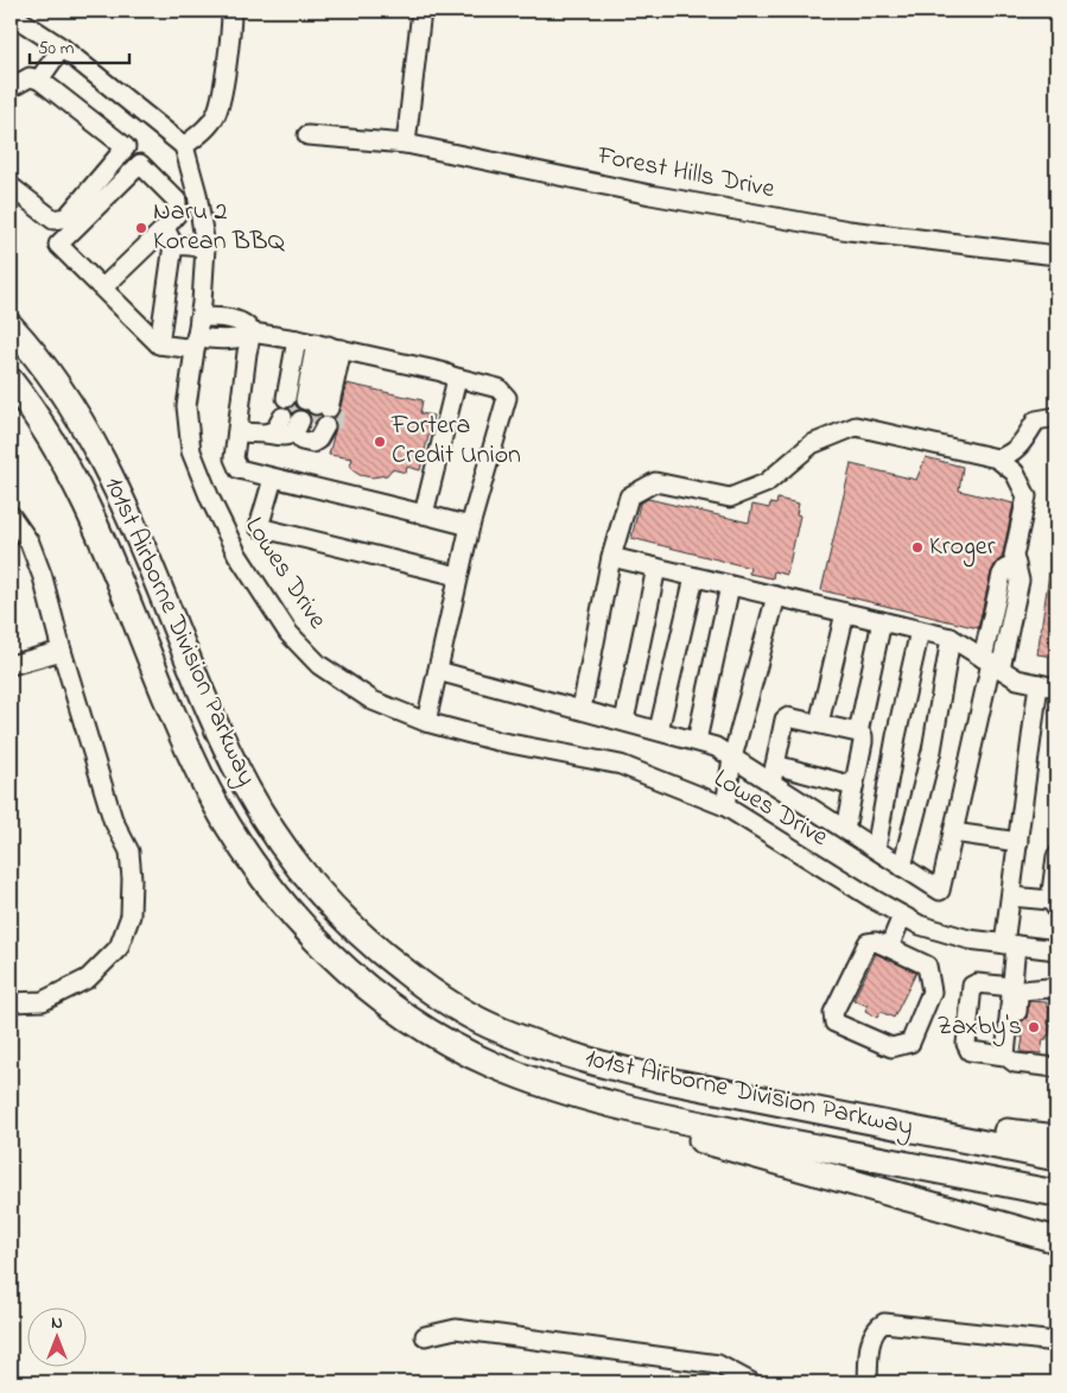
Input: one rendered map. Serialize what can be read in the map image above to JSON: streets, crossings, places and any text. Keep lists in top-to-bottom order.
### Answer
{
  "streets": {
    "highway": ["101st Airborne Division Parkway"],
    "street": ["Forest Hills Drive", "Lowes Drive"]
  },
  "places": [
    "Naru 2 Korean BBQ",
    "Fortera Credit Union",
    "Kroger",
    "Zaxby's"
  ],
  "scale_bar": "50 m",
  "north": "top"
}
